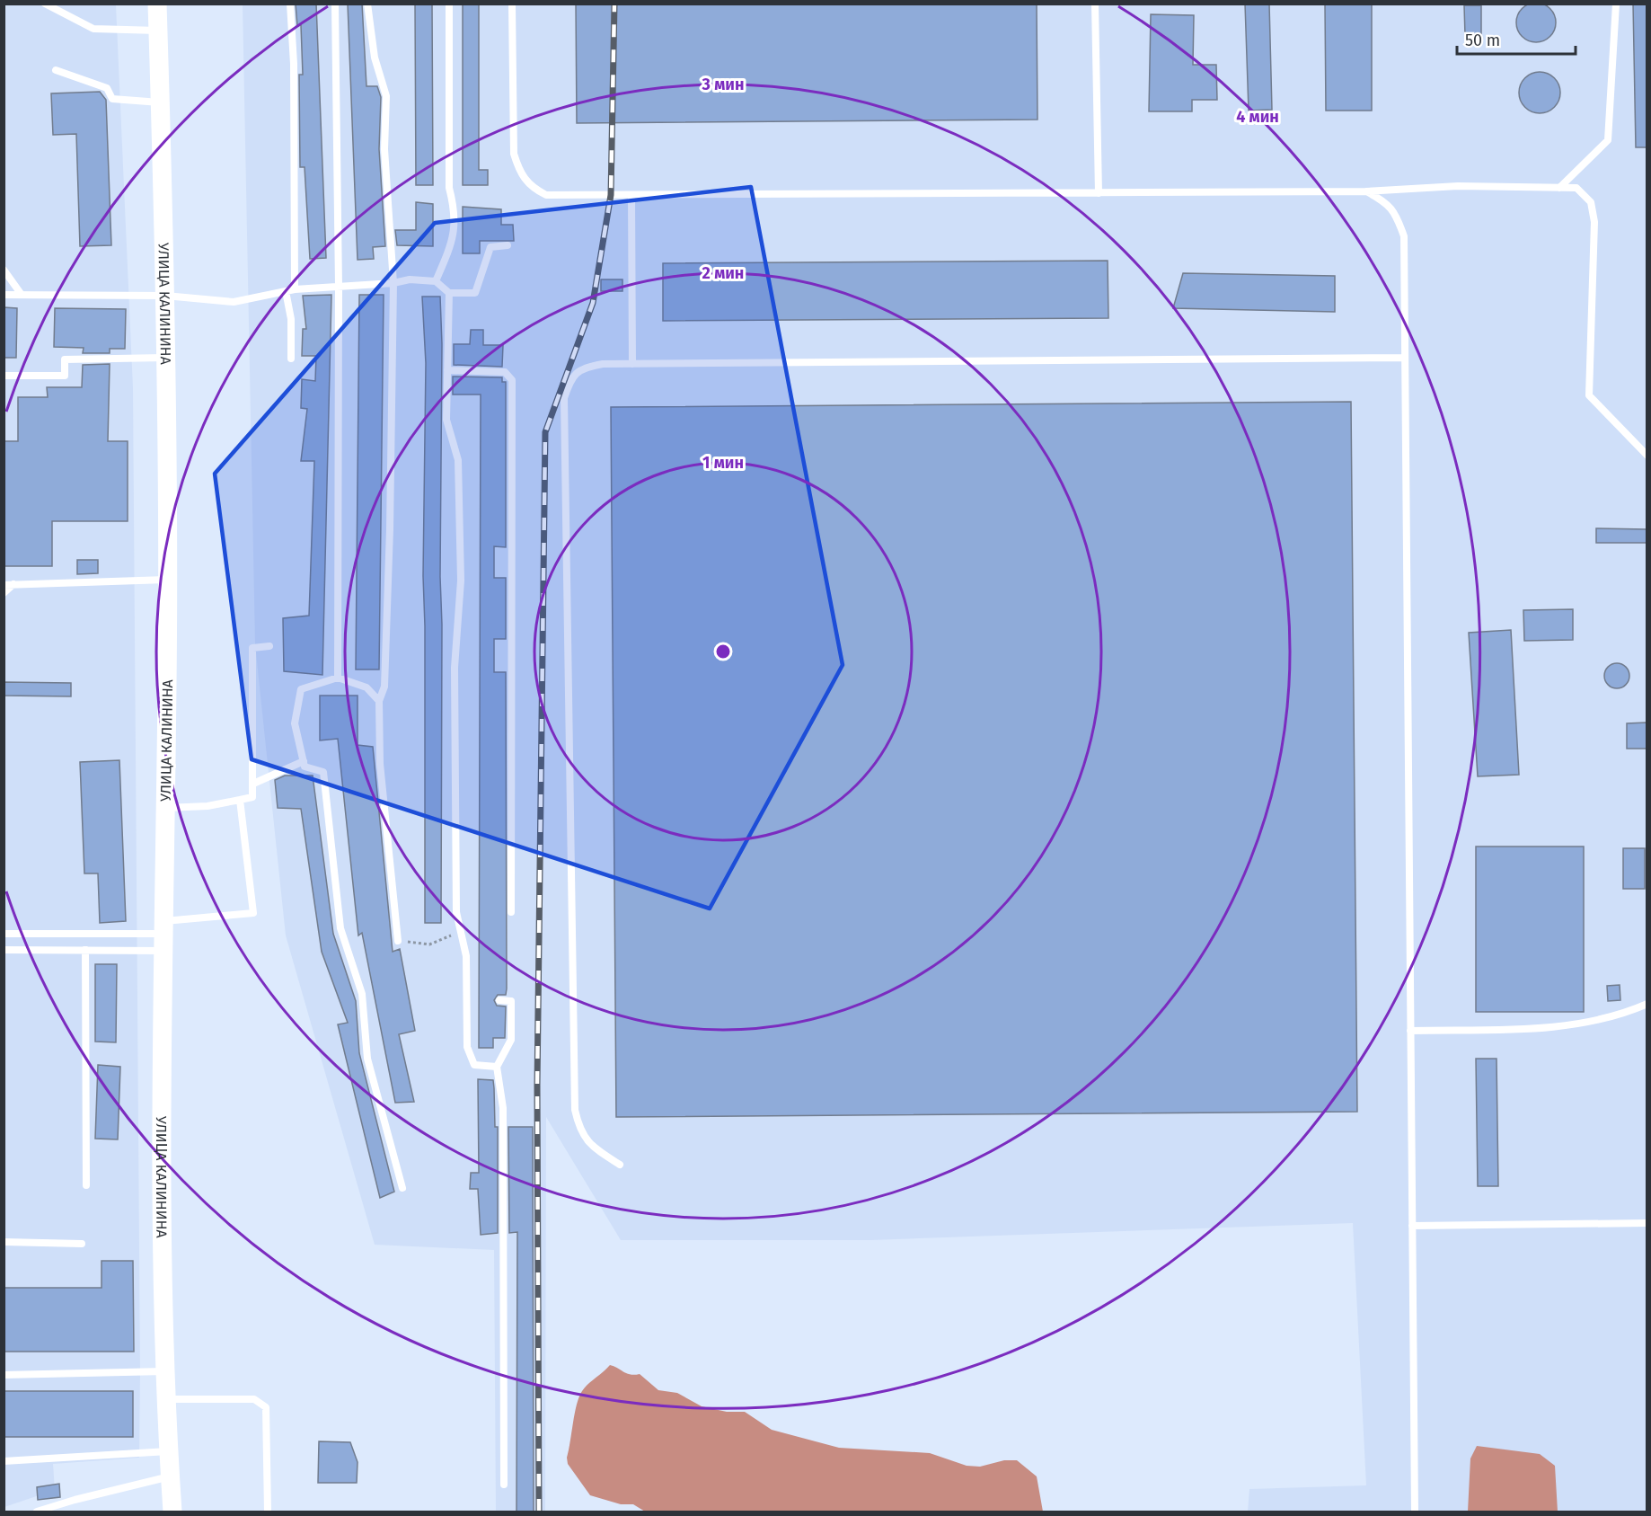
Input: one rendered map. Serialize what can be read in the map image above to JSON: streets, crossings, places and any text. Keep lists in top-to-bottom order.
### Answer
{
  "streets": {
    "street": ["УЛИЦА КАЛИНИНА"]
  },
  "scale_bar": "50 m",
  "rings": [
    "3 мин",
    "4 мин",
    "2 мин",
    "1 мин"
  ]
}
